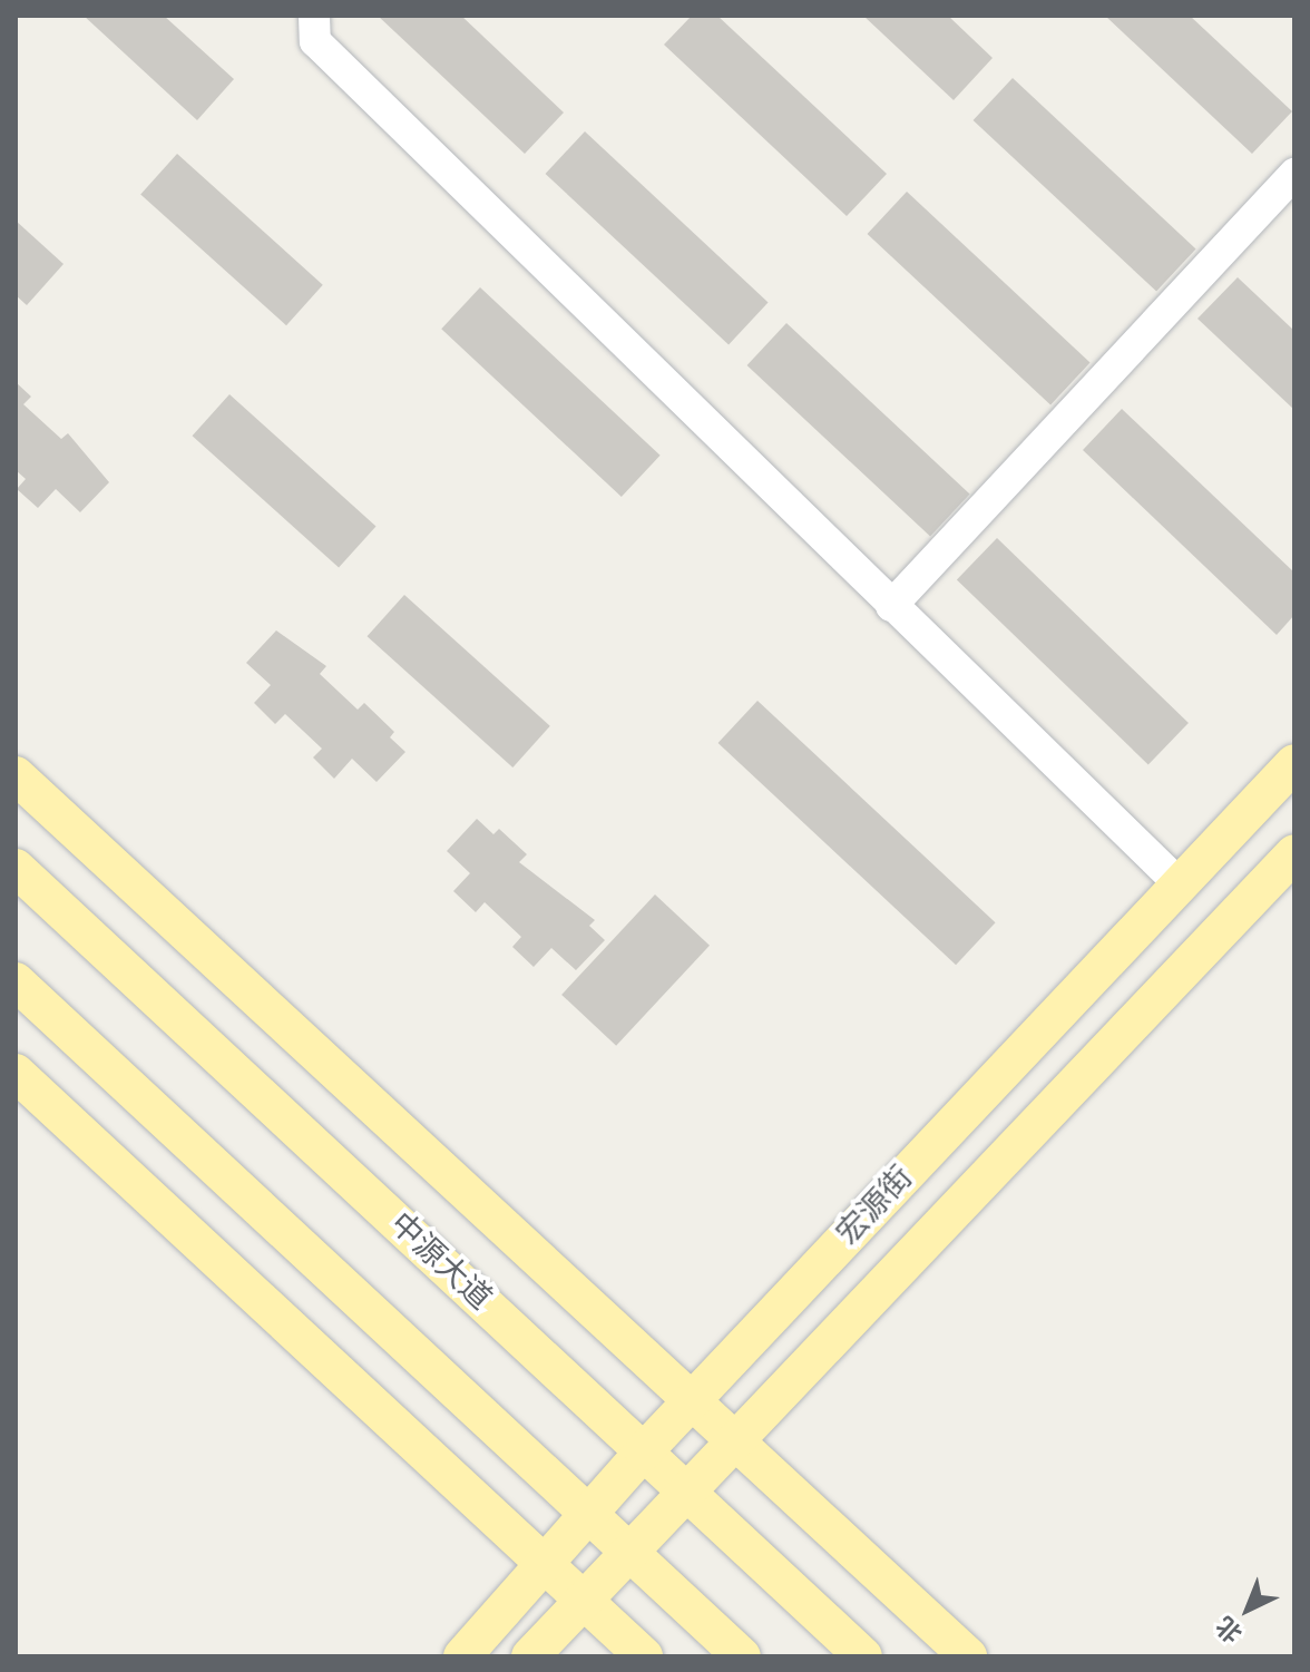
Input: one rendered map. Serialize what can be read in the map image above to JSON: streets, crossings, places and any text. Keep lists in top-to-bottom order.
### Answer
{
  "streets": {
    "main road": ["宏源街", "中源大道"]
  },
  "crossings": [
    ["宏源街", "中源大道"]
  ],
  "north": "bottom left"
}
